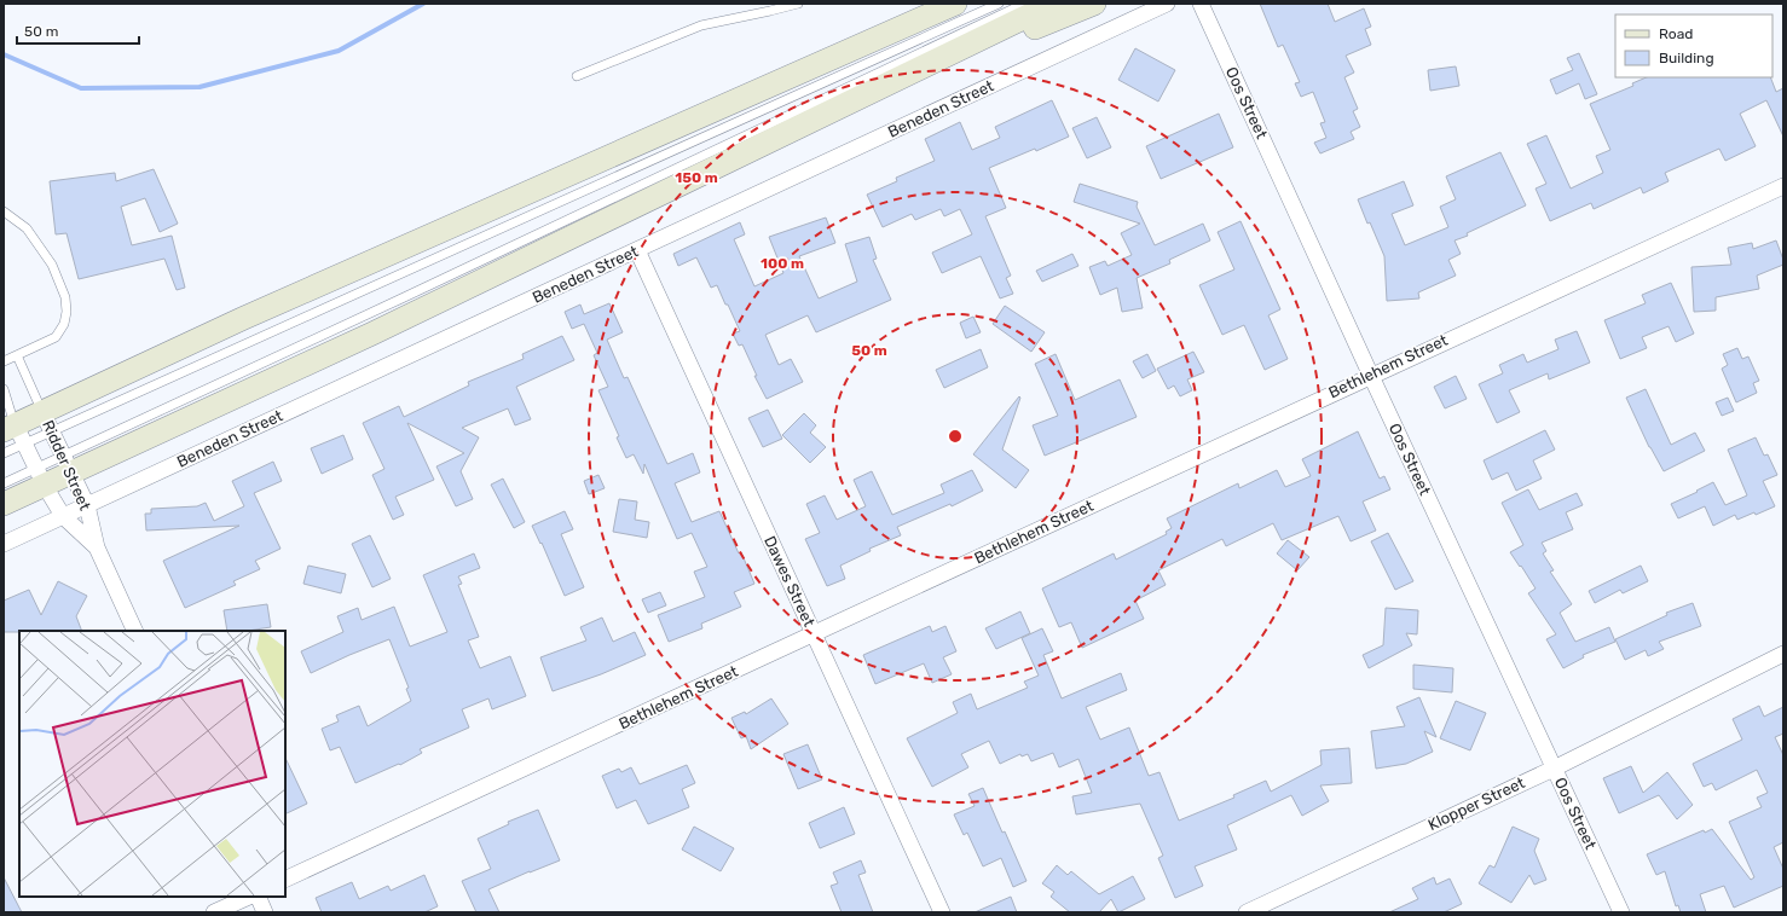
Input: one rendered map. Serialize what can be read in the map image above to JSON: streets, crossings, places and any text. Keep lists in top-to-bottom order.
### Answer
{
  "streets": {
    "street": [
      "Oos Street",
      "Beneden Street",
      "Bethlehem Street",
      "Ridder Street",
      "Dawes Street",
      "Klopper Street"
    ]
  },
  "crossings": [
    ["Oos Street", "Bethlehem Street"],
    ["Oos Street", "Klopper Street"],
    ["Beneden Street", "Ridder Street"],
    ["Beneden Street", "Dawes Street"],
    ["Bethlehem Street", "Dawes Street"]
  ],
  "legend": ["Road", "Building"],
  "scale_bar": "50 m",
  "rings": ["150 m", "100 m", "50 m"]
}
